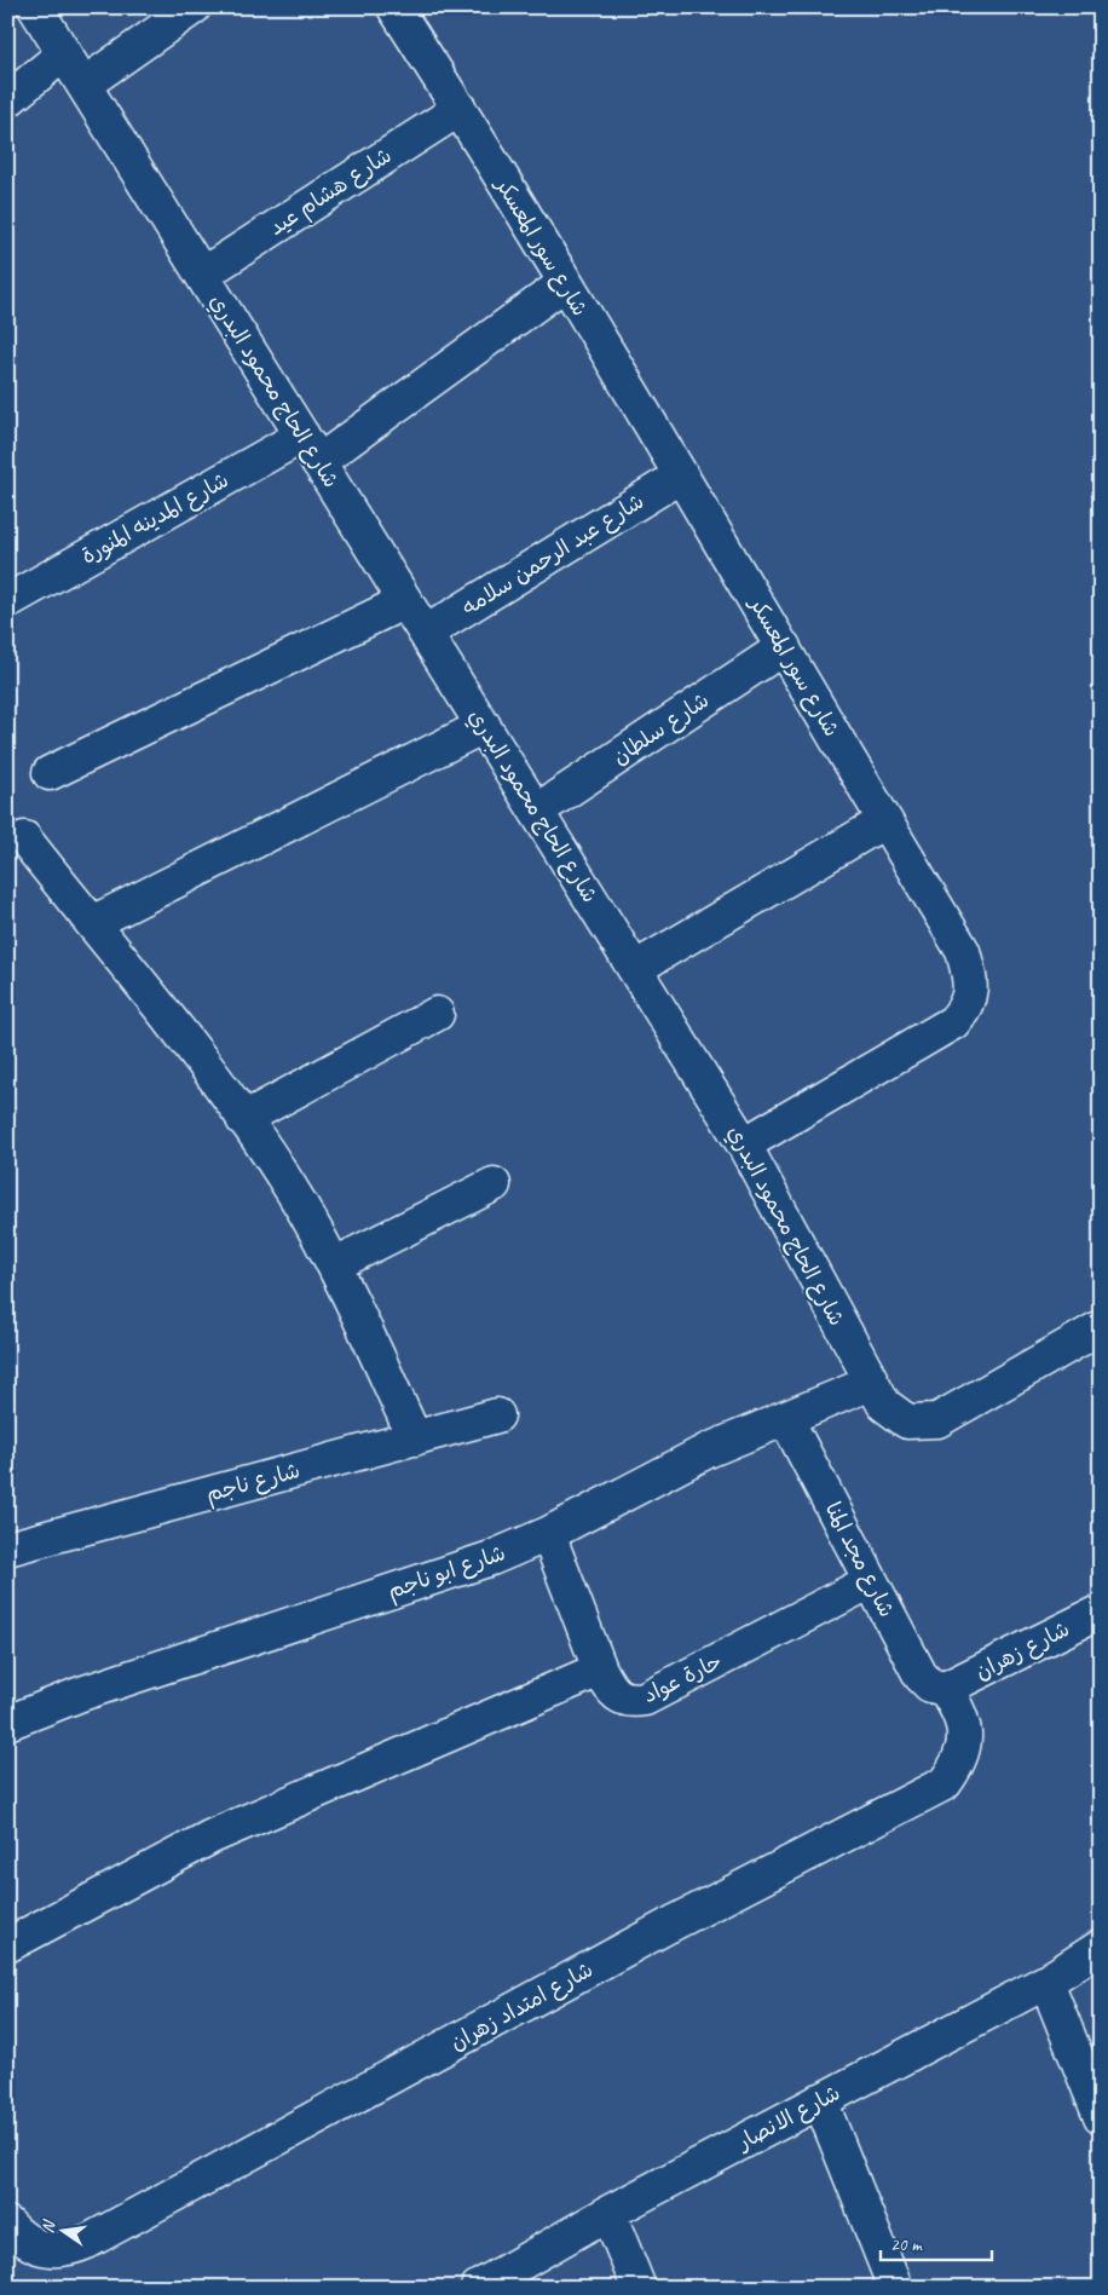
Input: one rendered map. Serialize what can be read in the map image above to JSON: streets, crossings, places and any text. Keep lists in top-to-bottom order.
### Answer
{
  "streets": {
    "street": [
      "شارع هشام عيد",
      "شارع سور المعسكر",
      "شارع الحاج محمود البدري",
      "شارع المدينه المنورة",
      "شارع عبد الرحمن سلامه",
      "شارع سلطان",
      "شارع ناجم",
      "شارع مجد المنا",
      "شارع ابو ناجم",
      "شارع زهران",
      "حارة عواد",
      "شارع امتداد زهران",
      "شارع الانصار"
    ]
  },
  "crossings": [
    ["شارع هشام عيد", "شارع سور المعسكر"],
    ["شارع هشام عيد", "شارع الحاج محمود البدري"],
    ["شارع سور المعسكر", "شارع الحاج محمود البدري"],
    ["شارع سور المعسكر", "شارع المدينه المنورة"],
    ["شارع سور المعسكر", "شارع عبد الرحمن سلامه"],
    ["شارع سور المعسكر", "شارع سلطان"],
    ["شارع الحاج محمود البدري", "شارع المدينه المنورة"],
    ["شارع الحاج محمود البدري", "شارع عبد الرحمن سلامه"],
    ["شارع الحاج محمود البدري", "شارع سلطان"],
    ["شارع الحاج محمود البدري", "شارع ابو ناجم"],
    ["شارع مجد المنا", "شارع ابو ناجم"],
    ["شارع مجد المنا", "شارع زهران"],
    ["شارع مجد المنا", "حارة عواد"],
    ["شارع مجد المنا", "شارع امتداد زهران"],
    ["شارع ابو ناجم", "حارة عواد"],
    ["شارع زهران", "شارع امتداد زهران"]
  ],
  "scale_bar": "20 m",
  "north": "left"
}
